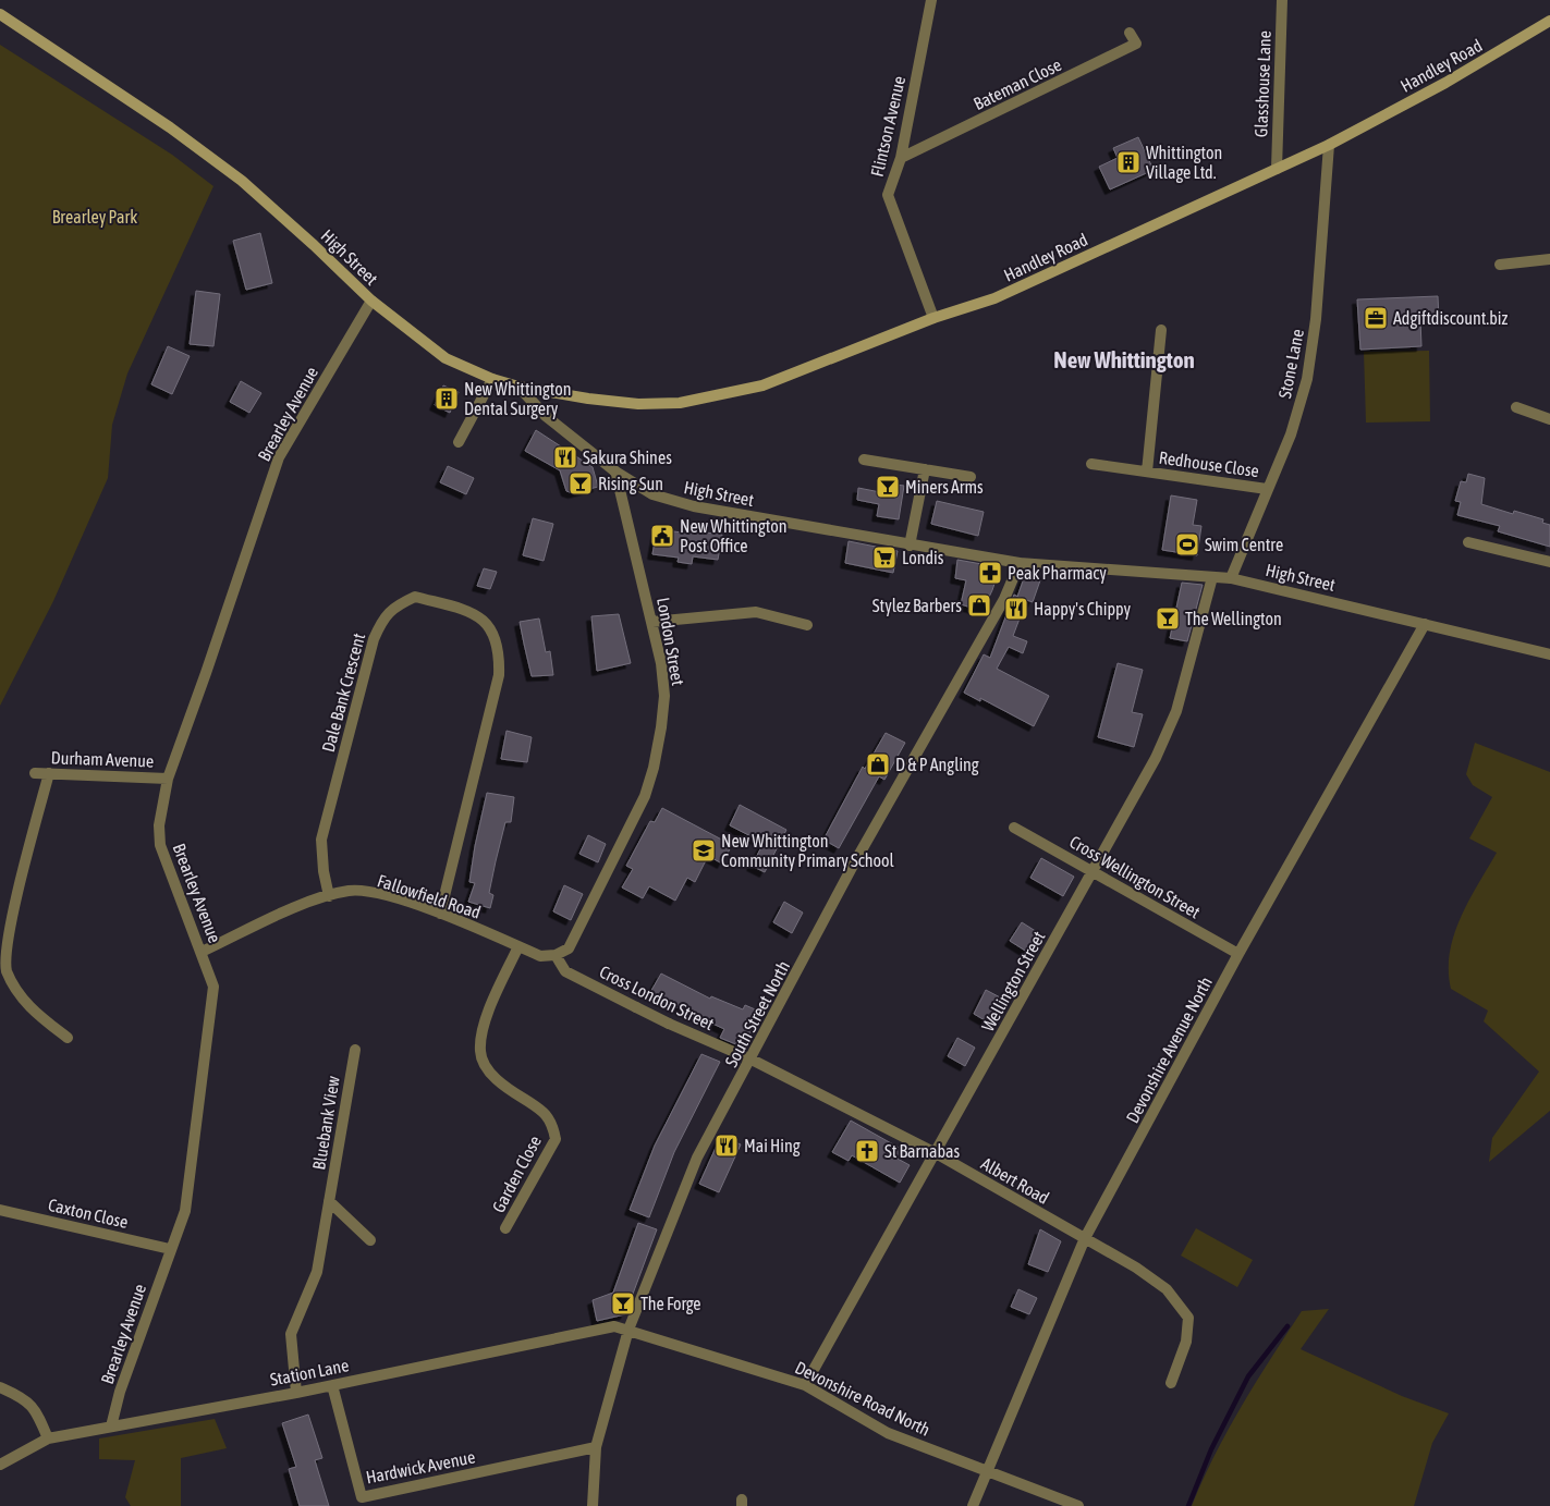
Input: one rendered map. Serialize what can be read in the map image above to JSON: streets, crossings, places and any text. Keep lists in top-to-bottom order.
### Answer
{
  "streets": {
    "main road": ["Handley Road", "High Street"],
    "street": [
      "Bateman Close",
      "Glasshouse Lane",
      "Flintson Avenue",
      "Stone Lane",
      "Brearley Avenue",
      "Redhouse Close",
      "London Street",
      "Dale Bank Crescent",
      "Durham Avenue",
      "Cross Wellington Street",
      "Fallowfield Road",
      "Wellington Street",
      "Cross London Street",
      "South Street North",
      "Devonshire Avenue North",
      "Bluebank View",
      "Garden Close",
      "Albert Road",
      "Caxton Close",
      "Station Lane",
      "Devonshire Road North",
      "Hardwick Avenue"
    ]
  },
  "crossings": [
    ["Handley Road", "Glasshouse Lane"],
    ["Handley Road", "Flintson Avenue"],
    ["Handley Road", "High Street"],
    ["Handley Road", "Stone Lane"],
    ["Bateman Close", "Flintson Avenue"],
    ["High Street", "Stone Lane"],
    ["High Street", "Brearley Avenue"],
    ["High Street", "London Street"],
    ["High Street", "Wellington Street"],
    ["High Street", "South Street North"],
    ["High Street", "Devonshire Avenue North"],
    ["Stone Lane", "Redhouse Close"],
    ["Brearley Avenue", "Durham Avenue"],
    ["Brearley Avenue", "Fallowfield Road"],
    ["Brearley Avenue", "Caxton Close"],
    ["Brearley Avenue", "Station Lane"],
    ["London Street", "Fallowfield Road"],
    ["London Street", "Cross London Street"],
    ["Dale Bank Crescent", "Fallowfield Road"],
    ["Cross Wellington Street", "Wellington Street"],
    ["Cross Wellington Street", "Devonshire Avenue North"],
    ["Fallowfield Road", "Cross London Street"],
    ["Fallowfield Road", "Garden Close"],
    ["Wellington Street", "Albert Road"],
    ["Wellington Street", "Devonshire Road North"],
    ["Cross London Street", "South Street North"],
    ["Cross London Street", "Albert Road"],
    ["South Street North", "Albert Road"],
    ["South Street North", "Station Lane"],
    ["South Street North", "Devonshire Road North"],
    ["South Street North", "Hardwick Avenue"],
    ["Devonshire Avenue North", "Albert Road"],
    ["Devonshire Avenue North", "Devonshire Road North"],
    ["Bluebank View", "Station Lane"],
    ["Station Lane", "Devonshire Road North"],
    ["Station Lane", "Hardwick Avenue"]
  ],
  "districts": ["New Whittington"],
  "parks": ["Brearley Park"],
  "places": {
    "building": ["Whittington Village Ltd.", "New Whittington Dental Surgery"],
    "office": ["Adgiftdiscount.biz"],
    "restaurant": ["Sakura Shines", "Happy's Chippy", "Mai Hing"],
    "bar": [
      "Rising Sun",
      "Miners Arms",
      "The Wellington",
      "The Forge"
    ],
    "public building": ["New Whittington Post Office"],
    "sports": ["Swim Centre"],
    "supermarket": ["Londis"],
    "pharmacy": ["Peak Pharmacy"],
    "shop": ["Stylez Barbers", "D & P Angling"],
    "school or university": ["New Whittington Community Primary School"],
    "church": ["St Barnabas"]
  }
}
